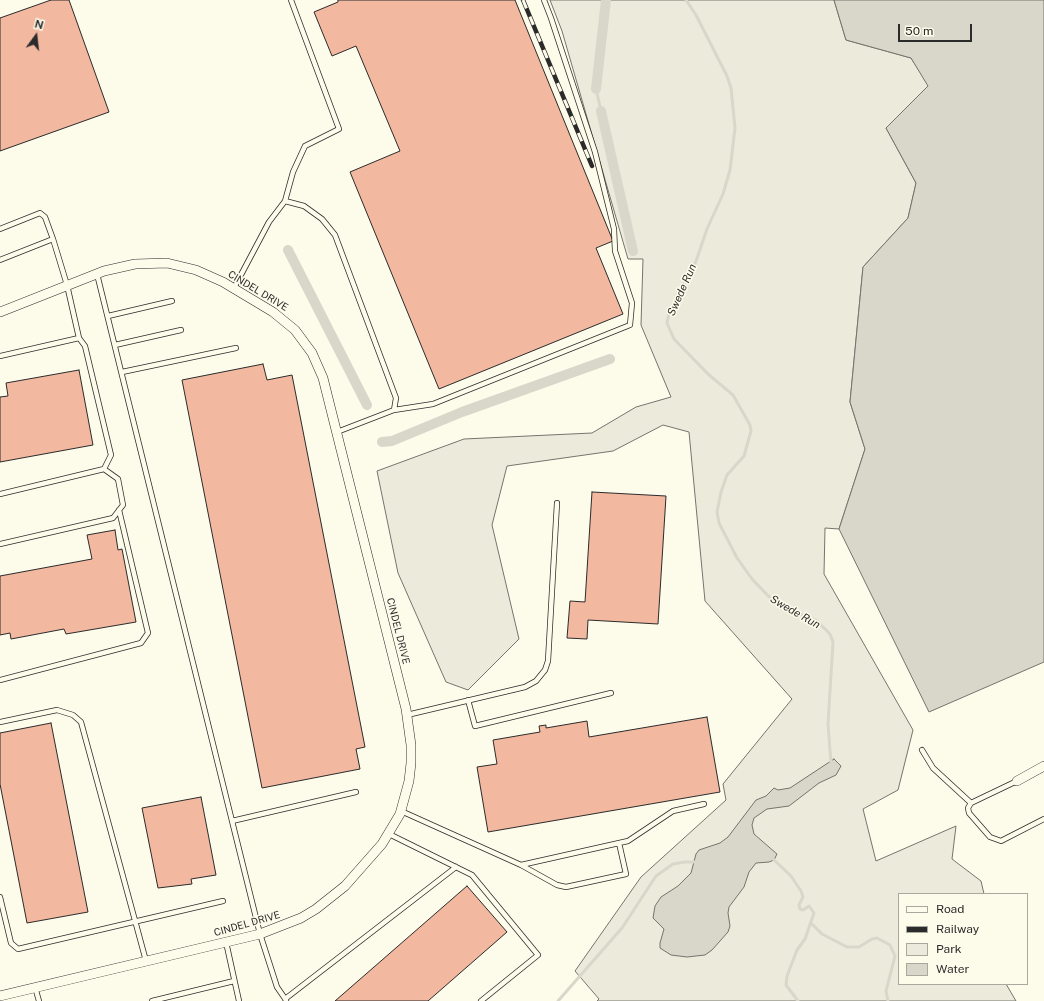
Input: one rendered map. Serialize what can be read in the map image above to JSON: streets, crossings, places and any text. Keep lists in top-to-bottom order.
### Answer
{
  "streets": {
    "street": ["CINDEL DRIVE"]
  },
  "water": ["Swede Run"],
  "legend": [
    "Road",
    "Railway",
    "Park",
    "Water"
  ],
  "scale_bar": "50 m",
  "north": "top"
}
